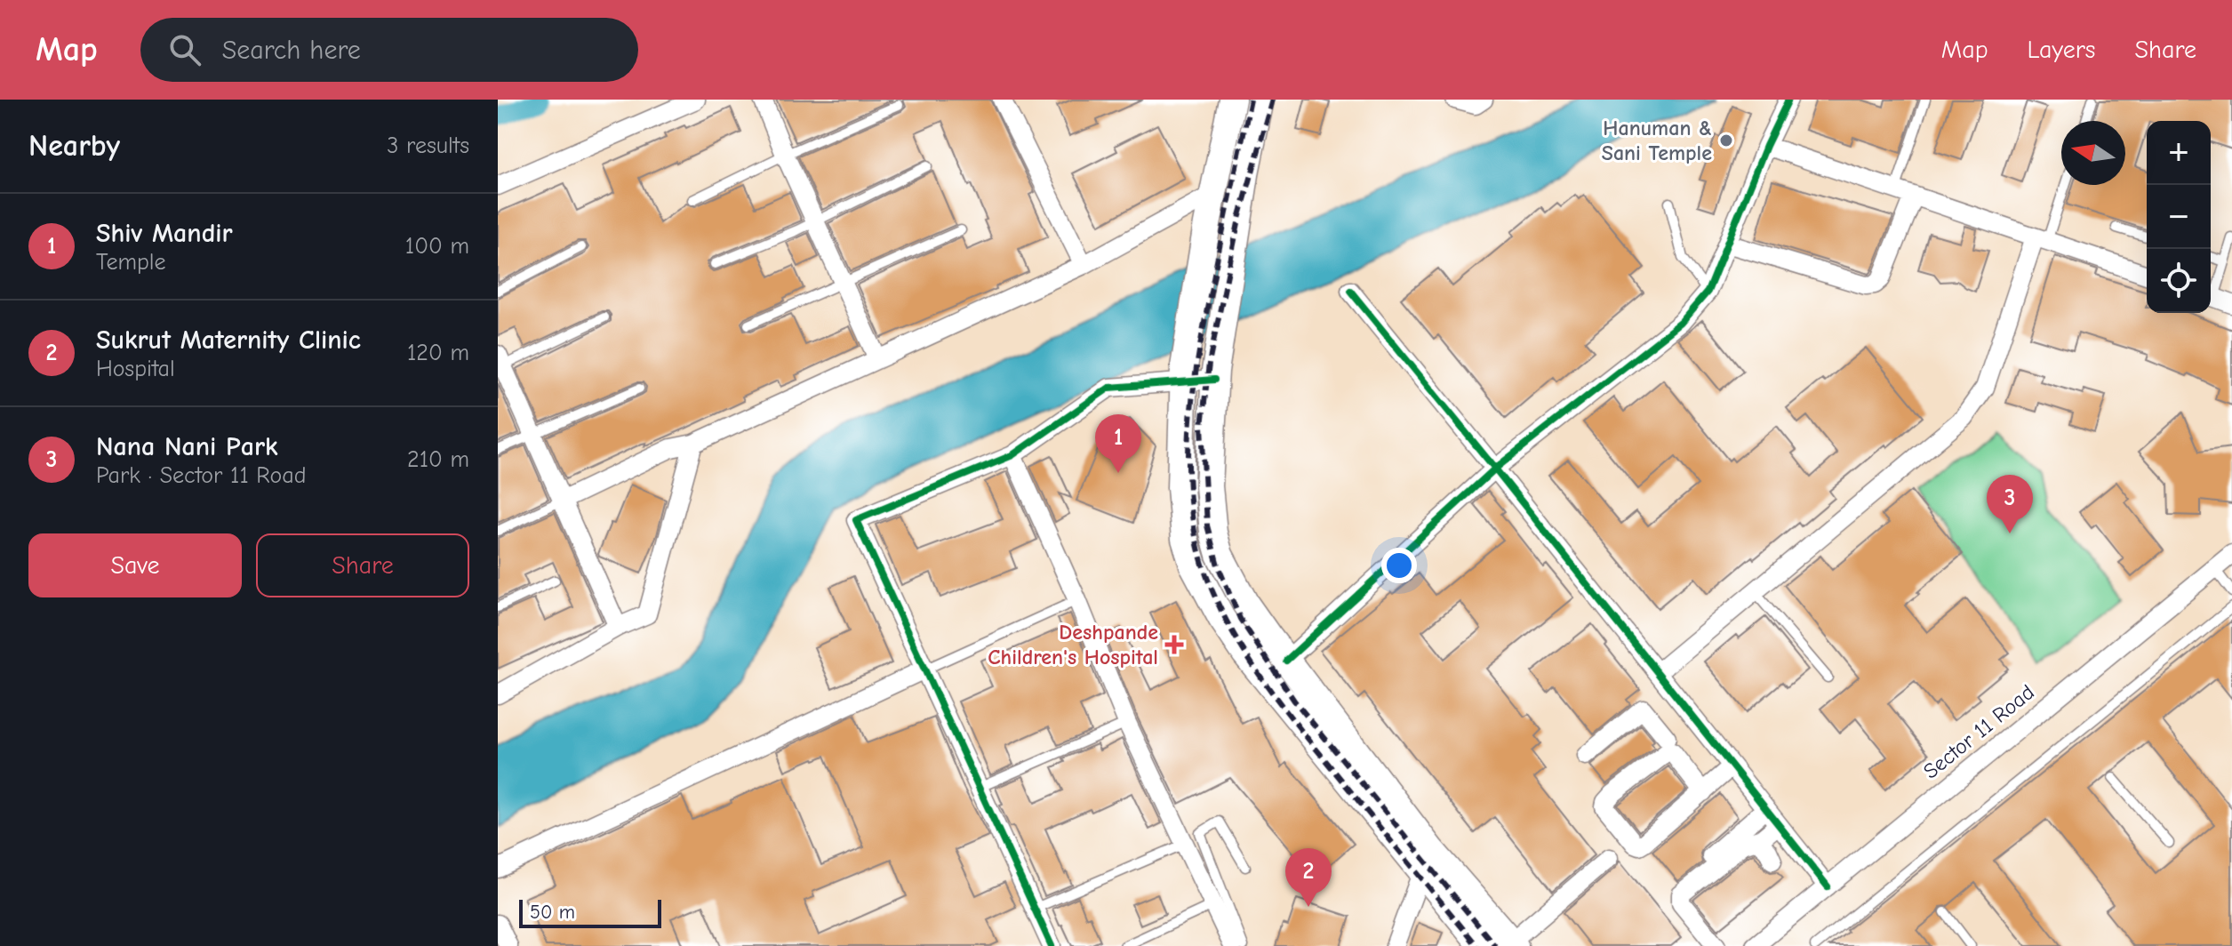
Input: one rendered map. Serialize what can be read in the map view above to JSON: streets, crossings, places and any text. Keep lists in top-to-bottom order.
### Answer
{
  "streets": {
    "street": ["Sector 11 Road"]
  },
  "places": {
    "other": ["Hanuman & Sani Temple"],
    "health": ["Deshpande Children's Hospital"]
  },
  "scale_bar": "50 m",
  "north": "left",
  "page": {
    "header": "Map",
    "search": "Search here",
    "nav": ["Map", "Layers", "Share"],
    "heading": ["Nearby", "3 results"],
    "map_buttons": ["+", "−"],
    "list": [
      {
        "mark": "1",
        "name": "Shiv Mandir",
        "note": "Temple",
        "value": "100 m"
      },
      {
        "mark": "2",
        "name": "Sukrut Maternity Clinic",
        "note": "Hospital",
        "value": "120 m"
      },
      {
        "mark": "3",
        "name": "Nana Nani Park",
        "note": "Park · Sector 11 Road",
        "value": "210 m"
      }
    ],
    "pins": ["1", "3", "2"],
    "buttons": ["Save", "Share"],
    "scale": "50 m"
  }
}
